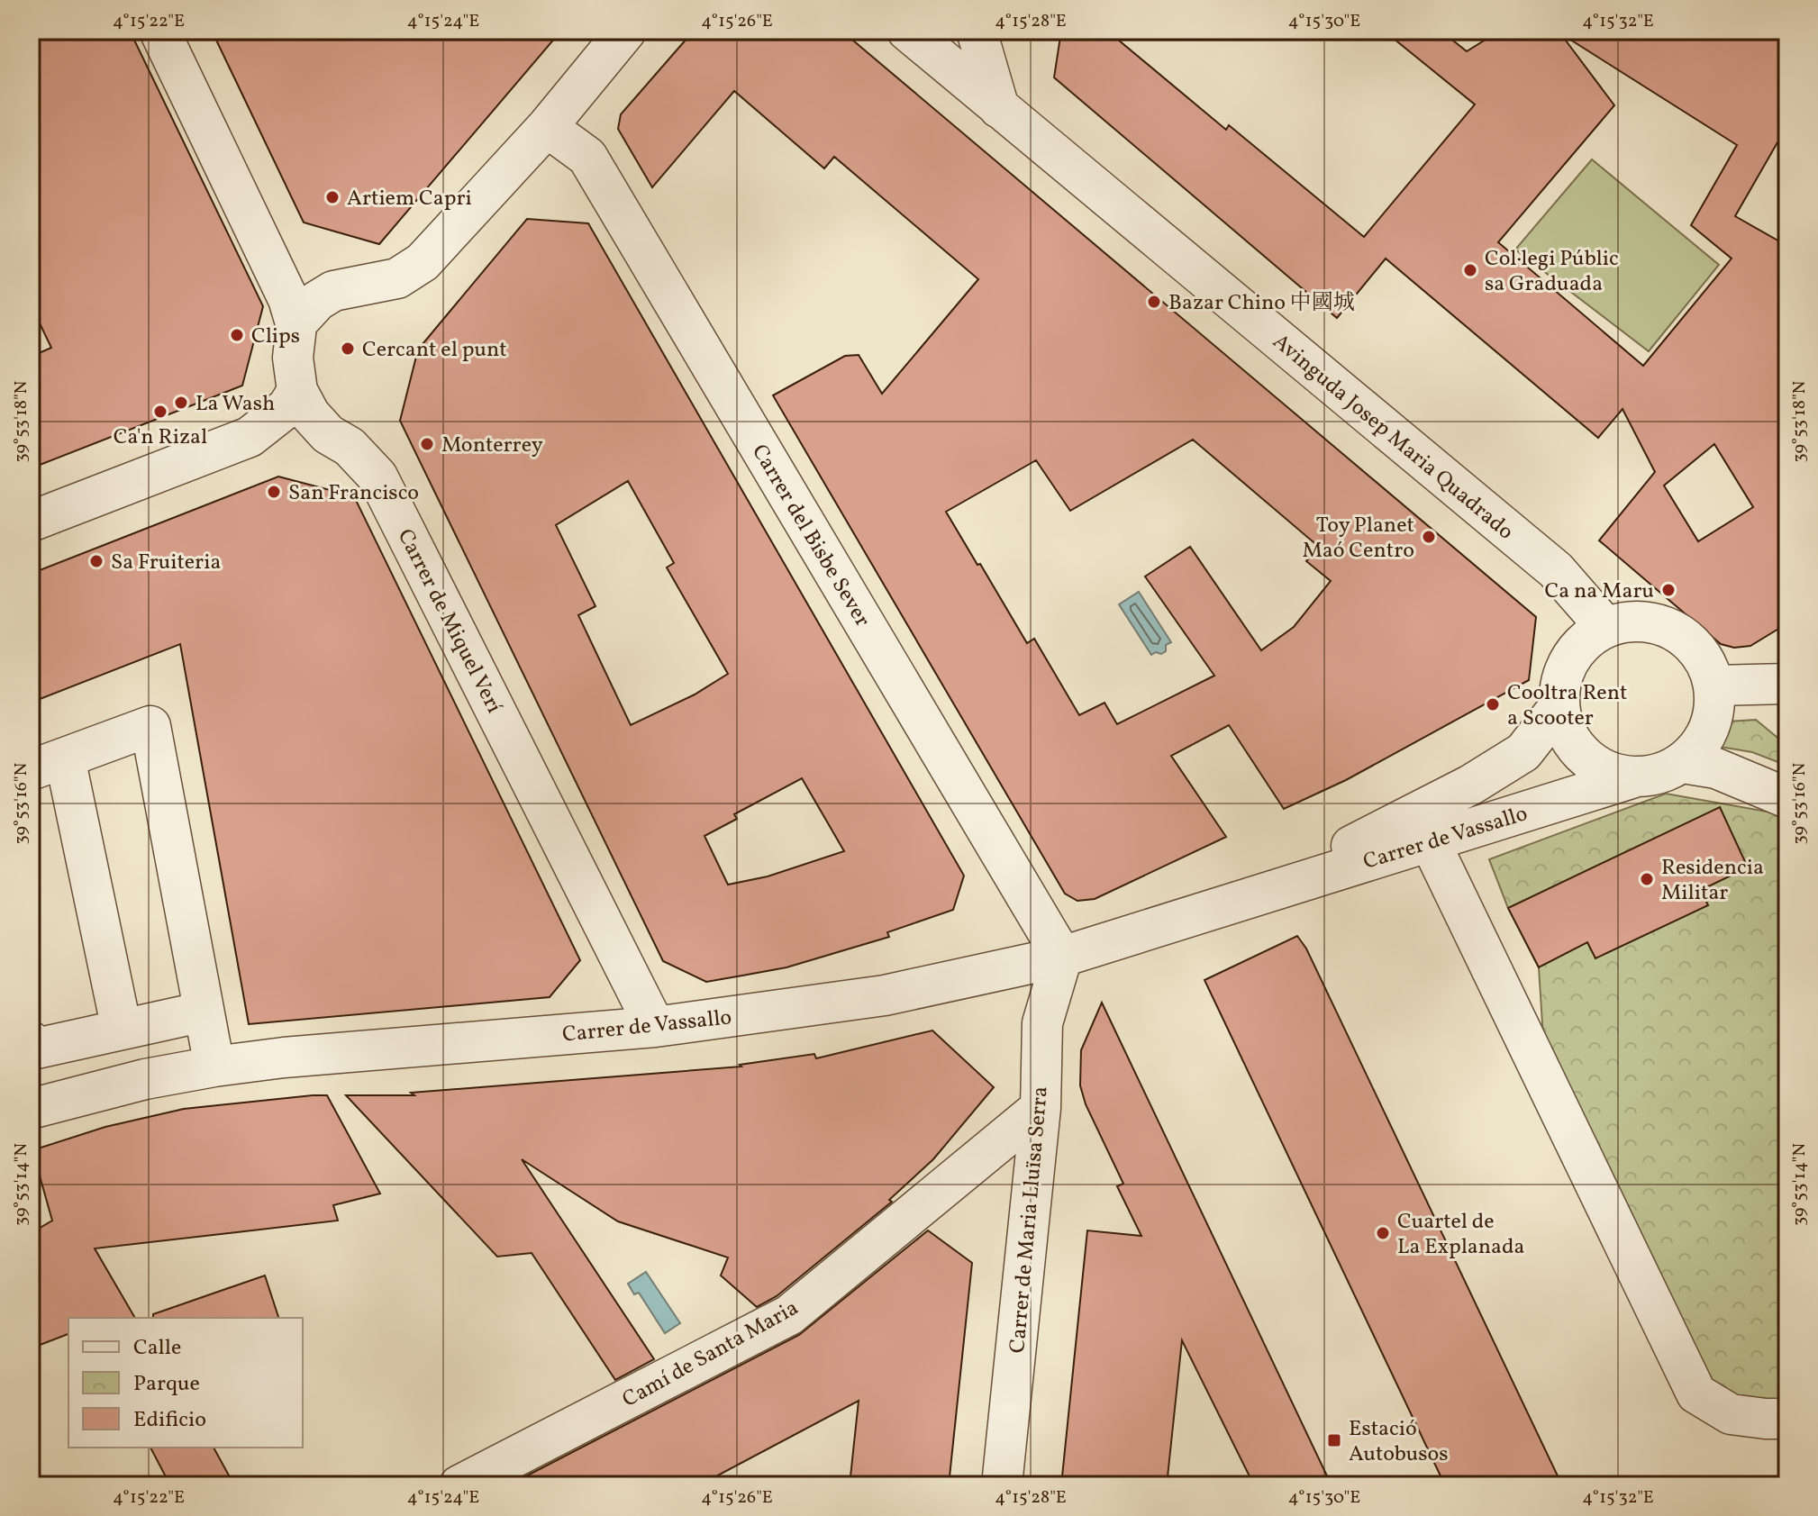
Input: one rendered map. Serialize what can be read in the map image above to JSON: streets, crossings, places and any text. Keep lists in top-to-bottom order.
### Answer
{
  "streets": {
    "street": [
      "Avinguda Josep Maria Quadrado",
      "Carrer del Bisbe Sever",
      "Carrer de Miquel Verí",
      "Carrer de Vassallo",
      "Carrer de Maria Lluïsa Serra",
      "Camí de Santa Maria"
    ]
  },
  "crossings": [
    ["Avinguda Josep Maria Quadrado", "Carrer de Vassallo"],
    ["Carrer del Bisbe Sever", "Carrer de Vassallo"],
    ["Carrer del Bisbe Sever", "Carrer de Maria Lluïsa Serra"],
    ["Carrer de Miquel Verí", "Carrer de Vassallo"],
    ["Carrer de Vassallo", "Carrer de Maria Lluïsa Serra"],
    ["Carrer de Maria Lluïsa Serra", "Camí de Santa Maria"]
  ],
  "places": {
    "other": [
      "Artiem Capri",
      "Col·legi Públic sa Graduada",
      "Bazar Chino 中國城",
      "Clips",
      "Cercant el punt",
      "La Wash",
      "Ca'n Rizal",
      "Monterrey",
      "San Francisco",
      "Toy Planet Maó Centro",
      "Sa Fruiteria",
      "Ca na Maru",
      "Cooltra Rent a Scooter",
      "Residencia Militar",
      "Cuartel de La Explanada"
    ],
    "transit": ["Estació Autobusos"]
  },
  "legend": ["Calle", "Parque", "Edificio"],
  "coordinates": [
    "4°15'22\"E",
    "4°15'24\"E",
    "4°15'26\"E",
    "4°15'28\"E",
    "4°15'30\"E",
    "4°15'32\"E",
    "39°53'18\"N",
    "39°53'16\"N",
    "39°53'14\"N"
  ]
}
